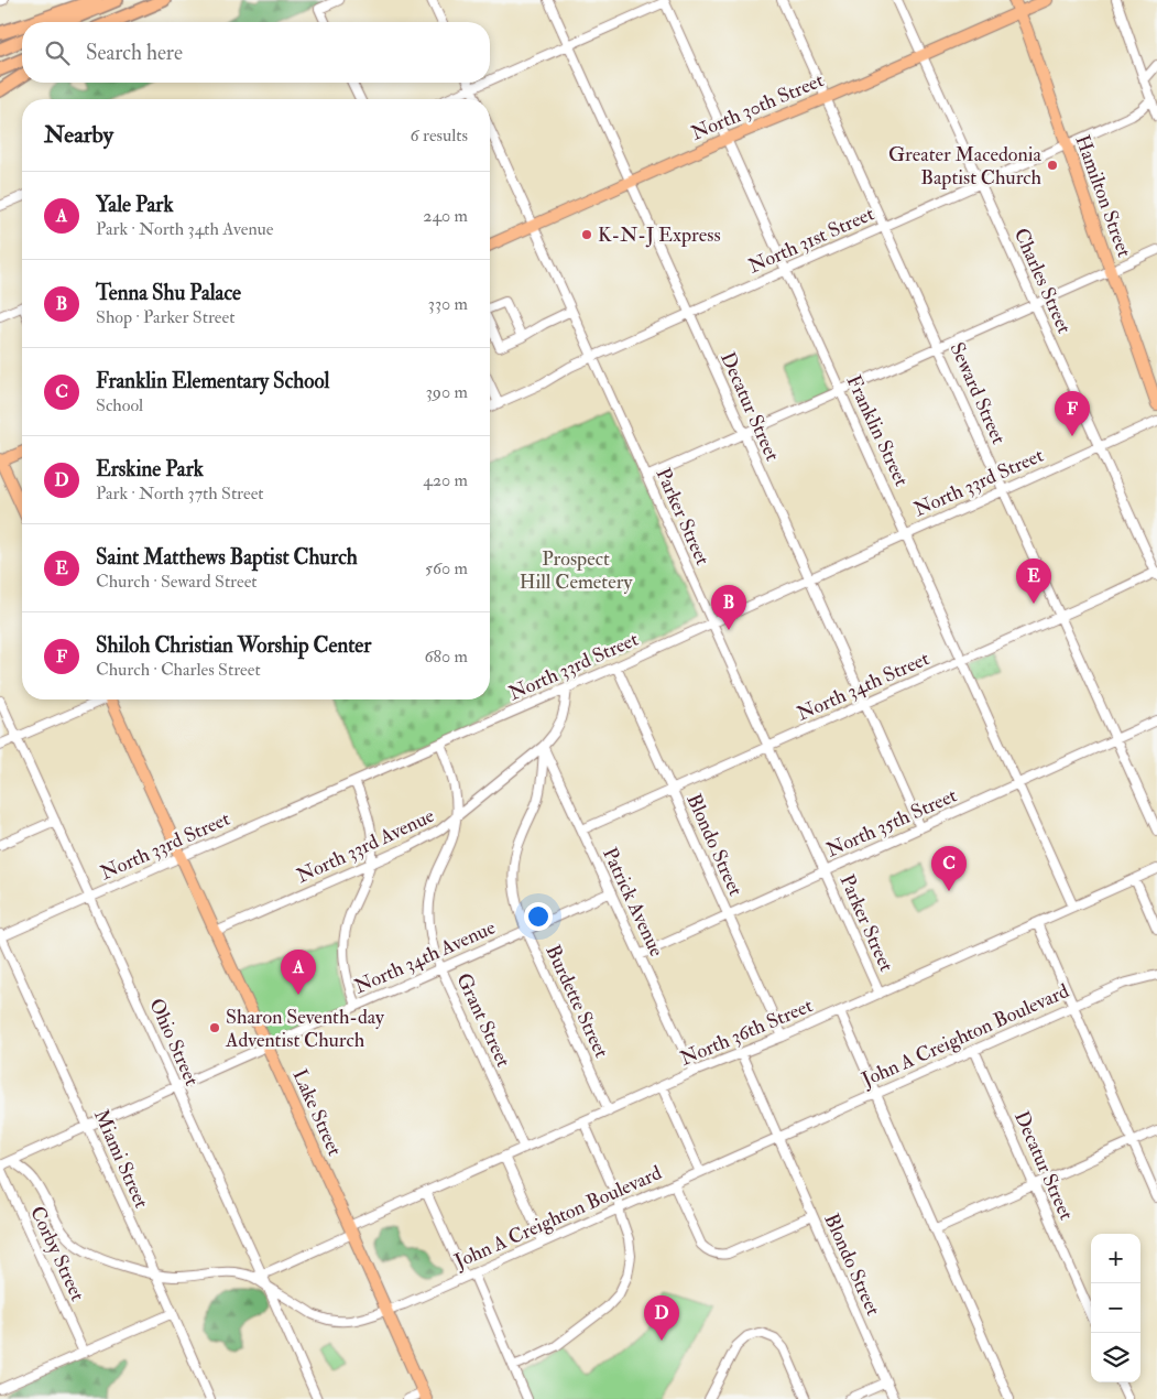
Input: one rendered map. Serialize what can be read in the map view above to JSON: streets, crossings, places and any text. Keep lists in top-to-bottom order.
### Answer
{
  "streets": {
    "main road": ["North 30th Street", "Hamilton Street", "Lake Street"],
    "street": [
      "North 31st Street",
      "Charles Street",
      "Seward Street",
      "Decatur Street",
      "Franklin Street",
      "North 33rd Street",
      "Parker Street",
      "North 34th Street",
      "North 35th Street",
      "Blondo Street",
      "North 33rd Avenue",
      "Patrick Avenue",
      "North 34th Avenue",
      "Burdette Street",
      "Grant Street",
      "North 36th Street",
      "John A Creighton Boulevard",
      "Ohio Street",
      "Miami Street",
      "Corby Street"
    ]
  },
  "crossings": [
    ["North 30th Street", "Hamilton Street"],
    ["North 30th Street", "Charles Street"],
    ["North 30th Street", "Seward Street"],
    ["North 30th Street", "Decatur Street"],
    ["North 30th Street", "Franklin Street"],
    ["North 30th Street", "Parker Street"],
    ["Hamilton Street", "North 31st Street"],
    ["North 31st Street", "Charles Street"],
    ["North 31st Street", "Seward Street"],
    ["North 31st Street", "Decatur Street"],
    ["North 31st Street", "Franklin Street"],
    ["North 31st Street", "Parker Street"],
    ["Charles Street", "North 33rd Street"],
    ["Charles Street", "North 34th Street"],
    ["Seward Street", "North 33rd Street"],
    ["Seward Street", "North 34th Street"],
    ["Seward Street", "North 35th Street"],
    ["Decatur Street", "North 33rd Street"],
    ["Decatur Street", "North 34th Street"],
    ["Decatur Street", "North 35th Street"],
    ["Decatur Street", "John A Creighton Boulevard"],
    ["Franklin Street", "North 33rd Street"],
    ["Franklin Street", "North 34th Street"],
    ["Franklin Street", "North 35th Street"],
    ["Franklin Street", "North 36th Street"],
    ["North 33rd Street", "Parker Street"],
    ["North 33rd Street", "Blondo Street"],
    ["North 33rd Street", "North 33rd Avenue"],
    ["North 33rd Street", "Grant Street"],
    ["North 33rd Street", "Ohio Street"],
    ["North 33rd Street", "Lake Street"],
    ["North 33rd Street", "Miami Street"],
    ["Parker Street", "North 34th Street"],
    ["Parker Street", "North 35th Street"],
    ["Parker Street", "North 36th Street"],
    ["North 34th Street", "Blondo Street"],
    ["North 34th Street", "Patrick Avenue"],
    ["North 35th Street", "Blondo Street"],
    ["North 35th Street", "Patrick Avenue"],
    ["Blondo Street", "North 36th Street"],
    ["Blondo Street", "John A Creighton Boulevard"],
    ["North 33rd Avenue", "Patrick Avenue"],
    ["North 33rd Avenue", "Burdette Street"],
    ["North 33rd Avenue", "Grant Street"],
    ["North 33rd Avenue", "Lake Street"],
    ["Patrick Avenue", "North 34th Avenue"],
    ["Patrick Avenue", "Burdette Street"],
    ["Patrick Avenue", "North 36th Street"],
    ["North 34th Avenue", "Burdette Street"],
    ["North 34th Avenue", "Grant Street"],
    ["North 34th Avenue", "Ohio Street"],
    ["North 34th Avenue", "Lake Street"],
    ["North 34th Avenue", "Miami Street"],
    ["Burdette Street", "North 36th Street"],
    ["Grant Street", "North 36th Street"],
    ["North 36th Street", "Ohio Street"],
    ["North 36th Street", "Lake Street"],
    ["John A Creighton Boulevard", "Ohio Street"],
    ["John A Creighton Boulevard", "Lake Street"]
  ],
  "parks": ["Prospect Hill Cemetery"],
  "places": ["Greater Macedonia Baptist Church", "K-N-J Express", "Sharon Seventh-day Adventist Church"],
  "page": {
    "search": "Search here",
    "heading": ["Nearby", "6 results"],
    "list": [
      {
        "mark": "A",
        "name": "Yale Park",
        "note": "Park · North 34th Avenue",
        "value": "240 m"
      },
      {
        "mark": "B",
        "name": "Tenna Shu Palace",
        "note": "Shop · Parker Street",
        "value": "330 m"
      },
      {
        "mark": "C",
        "name": "Franklin Elementary School",
        "note": "School",
        "value": "390 m"
      },
      {
        "mark": "D",
        "name": "Erskine Park",
        "note": "Park · North 37th Street",
        "value": "420 m"
      },
      {
        "mark": "E",
        "name": "Saint Matthews Baptist Church",
        "note": "Church · Seward Street",
        "value": "560 m"
      },
      {
        "mark": "F",
        "name": "Shiloh Christian Worship Center",
        "note": "Church · Charles Street",
        "value": "680 m"
      }
    ],
    "pins": [
      "F",
      "E",
      "B",
      "C",
      "A",
      "D"
    ],
    "map_buttons": ["+", "−"]
  }
}
